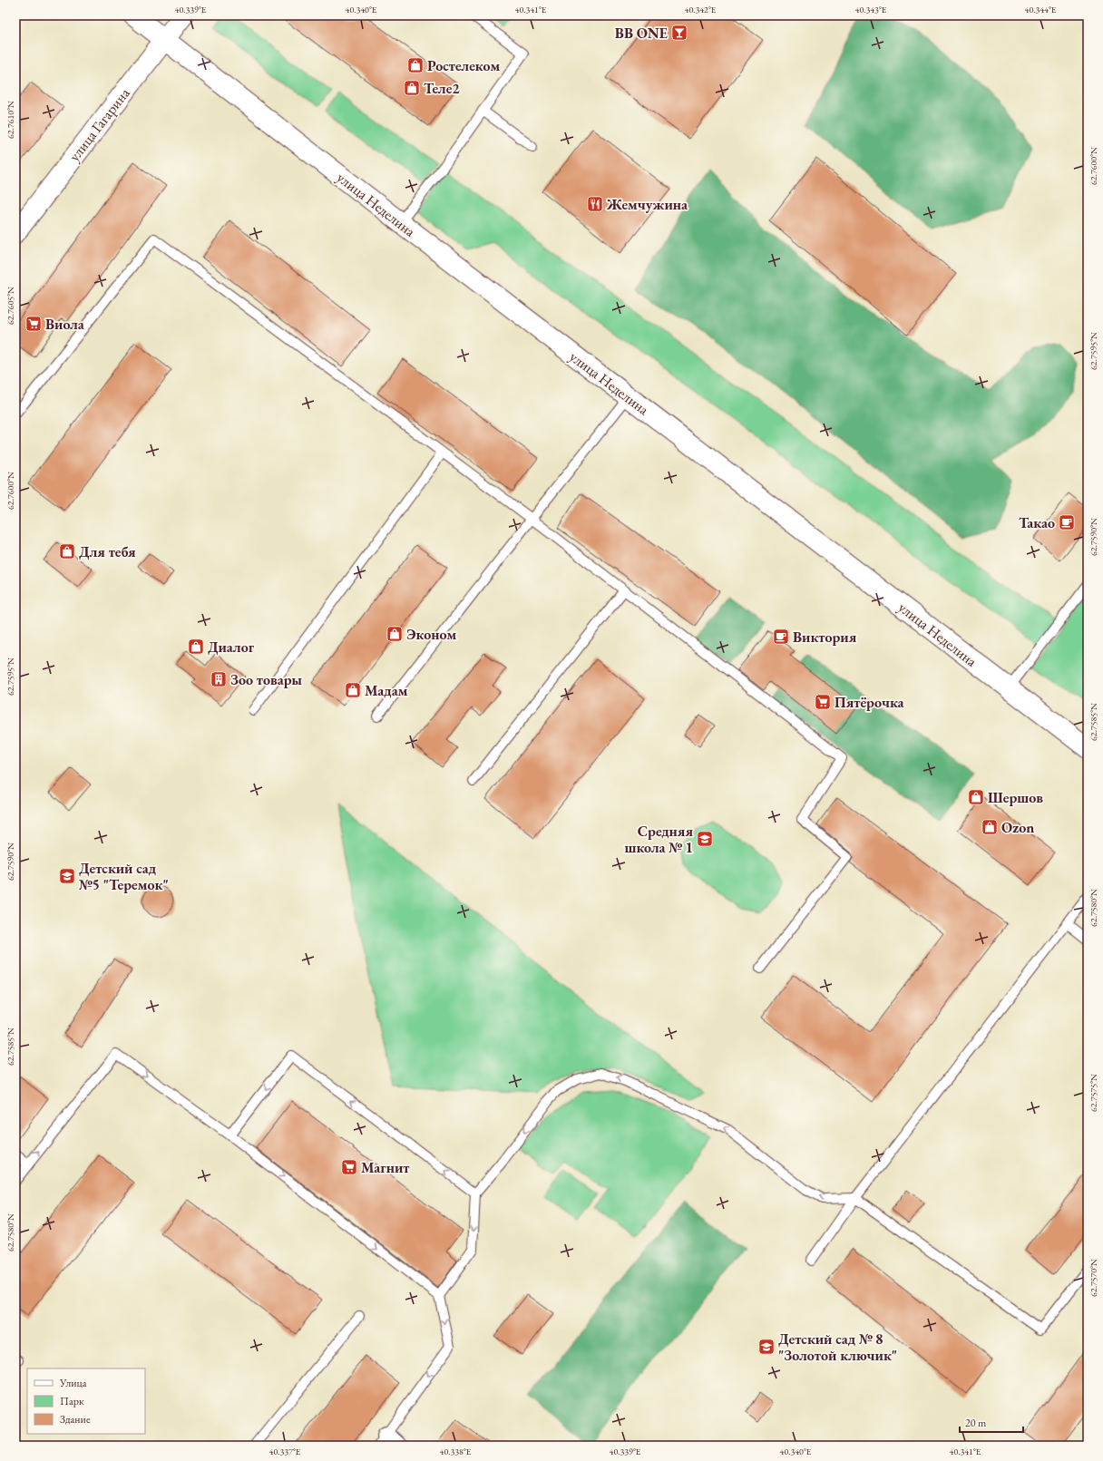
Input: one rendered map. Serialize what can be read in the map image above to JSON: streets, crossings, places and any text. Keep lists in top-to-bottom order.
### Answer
{
  "streets": {
    "street": ["улица Гагарина", "улица Неделина"]
  },
  "crossings": [
    ["улица Гагарина", "улица Неделина"]
  ],
  "places": {
    "bar": ["BB ONE"],
    "shop": [
      "Ростелеком",
      "Теле2",
      "Для тебя",
      "Эконом",
      "Диалог",
      "Мадам",
      "Шершов",
      "Ozon"
    ],
    "restaurant": ["Жемчужина"],
    "supermarket": ["Виола", "Пятёрочка", "Магнит"],
    "cafe": ["Такао", "Виктория"],
    "building": ["Зоо товары"],
    "school or university": ["Средняя школа № 1", "Детский сад №5 \"Теремок\"", "Детский сад № 8 \"Золотой ключик\""]
  },
  "legend": ["Улица", "Парк", "Здание"],
  "scale_bar": "20 m",
  "coordinates": [
    "40.339°E",
    "40.340°E",
    "40.341°E",
    "40.342°E",
    "40.343°E",
    "40.344°E",
    "62.7610°N",
    "62.7600°N",
    "62.7605°N",
    "62.7595°N",
    "62.7590°N",
    "62.7585°N",
    "62.7580°N",
    "62.7575°N",
    "62.7570°N",
    "40.337°E",
    "40.338°E"
  ]
}
